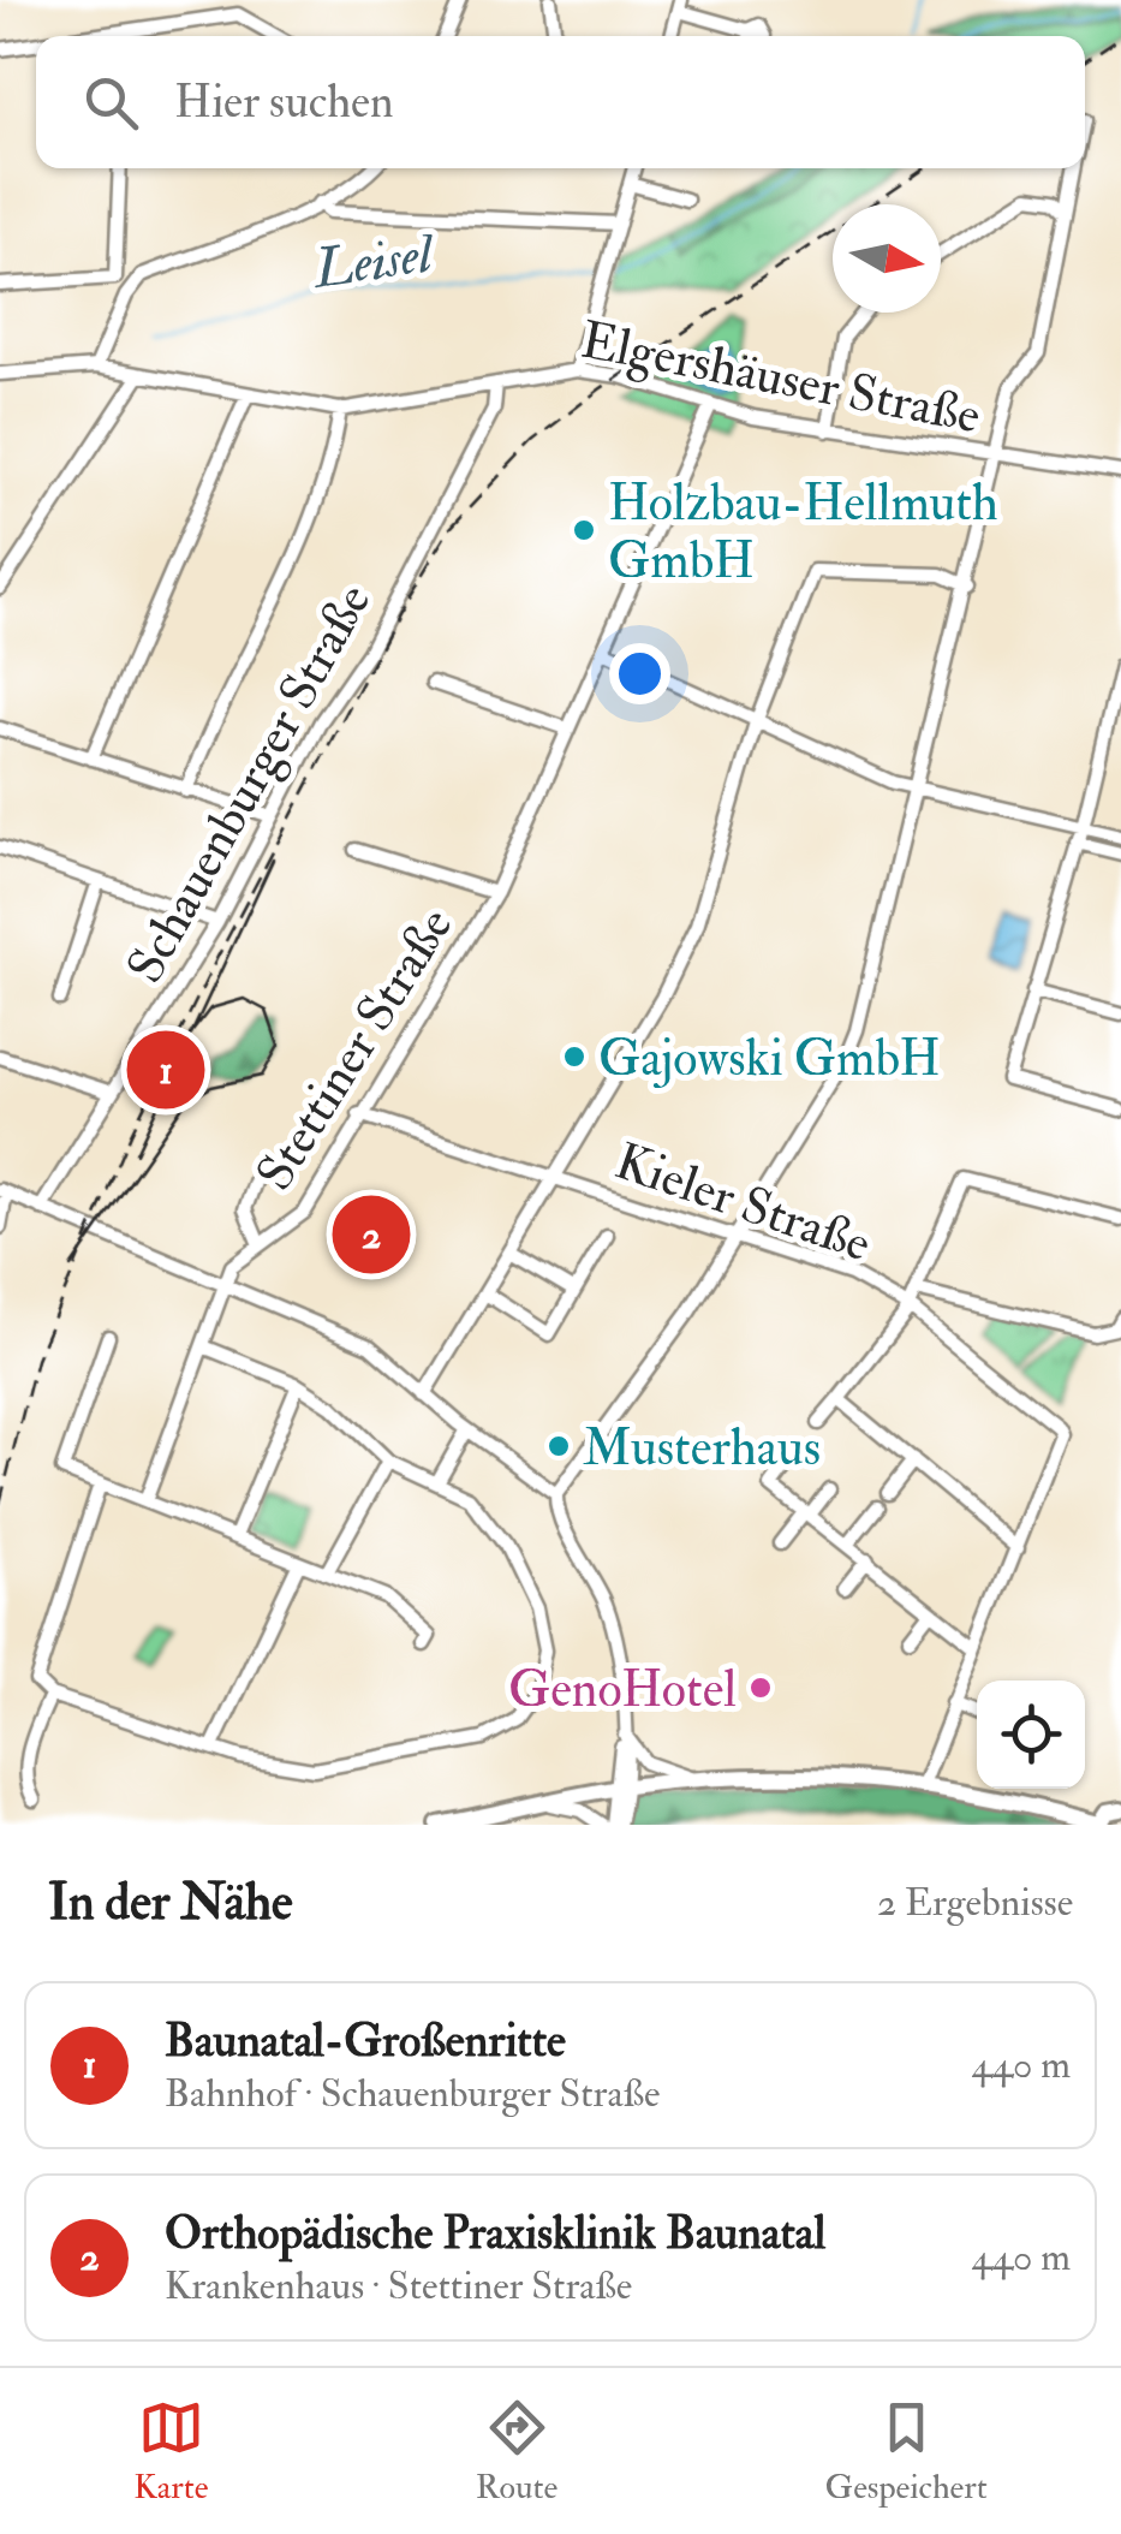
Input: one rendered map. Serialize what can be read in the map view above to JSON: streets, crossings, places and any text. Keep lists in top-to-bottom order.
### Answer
{
  "streets": {
    "street": [
      "Elgershäuser Straße",
      "Schauenburger Straße",
      "Stettiner Straße",
      "Kieler Straße"
    ]
  },
  "crossings": [
    ["Elgershäuser Straße", "Schauenburger Straße"],
    ["Elgershäuser Straße", "Stettiner Straße"],
    ["Stettiner Straße", "Kieler Straße"]
  ],
  "water": ["Leisel"],
  "places": [
    "Holzbau-Hellmuth GmbH",
    "Gajowski GmbH",
    "Musterhaus",
    "GenoHotel"
  ],
  "north": "right",
  "page": {
    "search": "Hier suchen",
    "pins": ["1", "2"],
    "heading": ["In der Nähe", "2 Ergebnisse"],
    "list": [
      {
        "mark": "1",
        "name": "Baunatal-Großenritte",
        "note": "Bahnhof · Schauenburger Straße",
        "value": "440 m"
      },
      {
        "mark": "2",
        "name": "Orthopädische Praxisklinik Baunatal",
        "note": "Krankenhaus · Stettiner Straße",
        "value": "440 m"
      }
    ],
    "nav": ["Karte", "Route", "Gespeichert"]
  }
}
